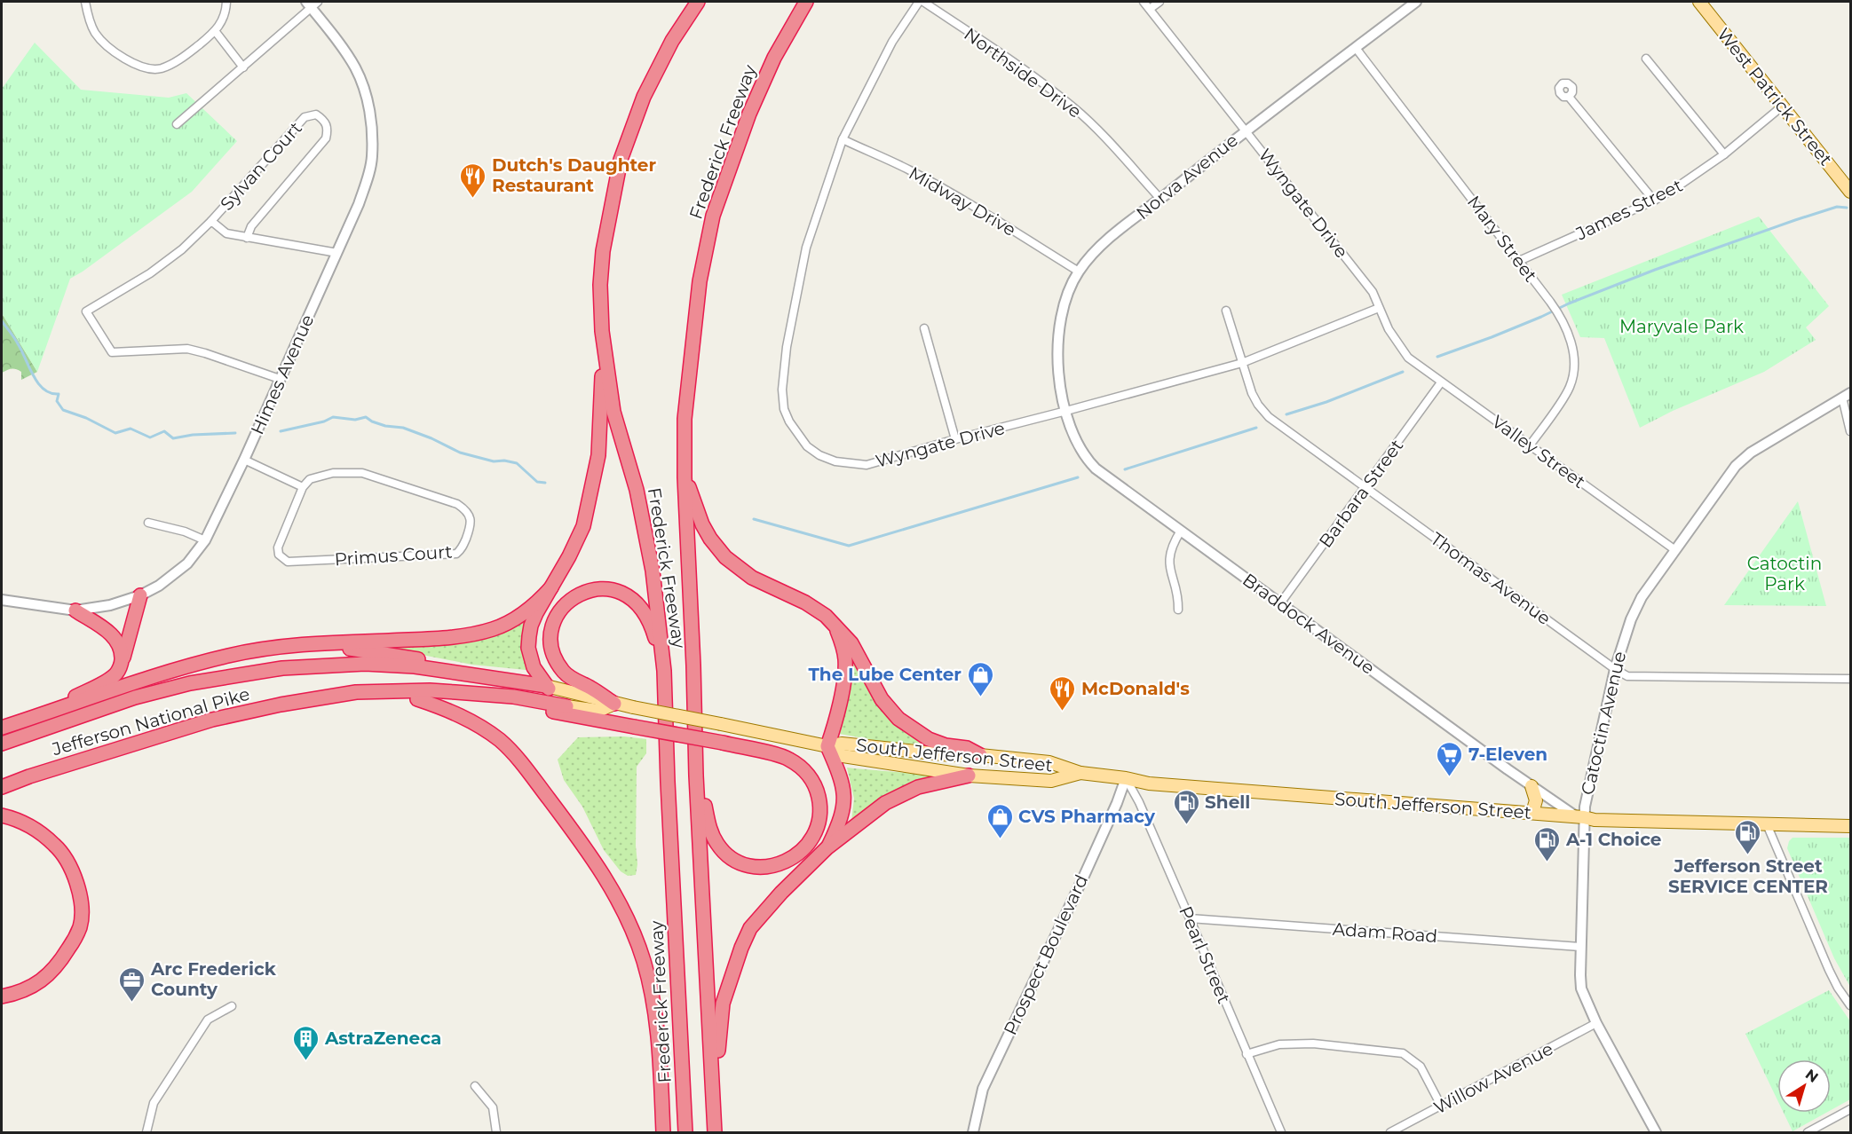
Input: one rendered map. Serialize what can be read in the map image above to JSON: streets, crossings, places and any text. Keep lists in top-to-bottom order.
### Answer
{
  "streets": {
    "highway": ["Frederick Freeway", "Jefferson National Pike"],
    "main road": ["West Patrick Street", "South Jefferson Street"],
    "street": [
      "Northside Drive",
      "Sylvan Court",
      "Norva Avenue",
      "Midway Drive",
      "Wyngate Drive",
      "James Street",
      "Mary Street",
      "Himes Avenue",
      "Valley Street",
      "Barbara Street",
      "Primus Court",
      "Thomas Avenue",
      "Braddock Avenue",
      "Catoctin Avenue",
      "Adam Road",
      "Prospect Boulevard",
      "Pearl Street",
      "Willow Avenue"
    ]
  },
  "crossings": [
    ["Northside Drive", "Norva Avenue"],
    ["West Patrick Street", "James Street"],
    ["Norva Avenue", "Midway Drive"],
    ["Norva Avenue", "Wyngate Drive"],
    ["Norva Avenue", "Mary Street"],
    ["Norva Avenue", "Braddock Avenue"],
    ["Midway Drive", "Wyngate Drive"],
    ["Wyngate Drive", "Valley Street"],
    ["Wyngate Drive", "Thomas Avenue"],
    ["Wyngate Drive", "Braddock Avenue"],
    ["James Street", "Mary Street"],
    ["Mary Street", "Valley Street"],
    ["Valley Street", "Barbara Street"],
    ["Valley Street", "Catoctin Avenue"],
    ["Barbara Street", "Thomas Avenue"],
    ["Barbara Street", "Braddock Avenue"],
    ["Thomas Avenue", "Catoctin Avenue"],
    ["Braddock Avenue", "Catoctin Avenue"],
    ["Braddock Avenue", "South Jefferson Street"],
    ["Jefferson National Pike", "South Jefferson Street"],
    ["Catoctin Avenue", "South Jefferson Street"],
    ["Catoctin Avenue", "Adam Road"],
    ["Catoctin Avenue", "Willow Avenue"],
    ["South Jefferson Street", "Prospect Boulevard"],
    ["South Jefferson Street", "Pearl Street"],
    ["Adam Road", "Pearl Street"],
    ["Prospect Boulevard", "Pearl Street"]
  ],
  "parks": ["Maryvale Park", "Catoctin Park"],
  "places": {
    "restaurant": ["Dutch's Daughter Restaurant", "McDonald's"],
    "shop": ["The Lube Center", "CVS Pharmacy"],
    "supermarket": ["7-Eleven"],
    "fuel station": ["Shell", "Jefferson Street SERVICE CENTER", "A-1 Choice"],
    "office": ["Arc Frederick County"],
    "building": ["AstraZeneca"]
  },
  "north": "top right"
}
